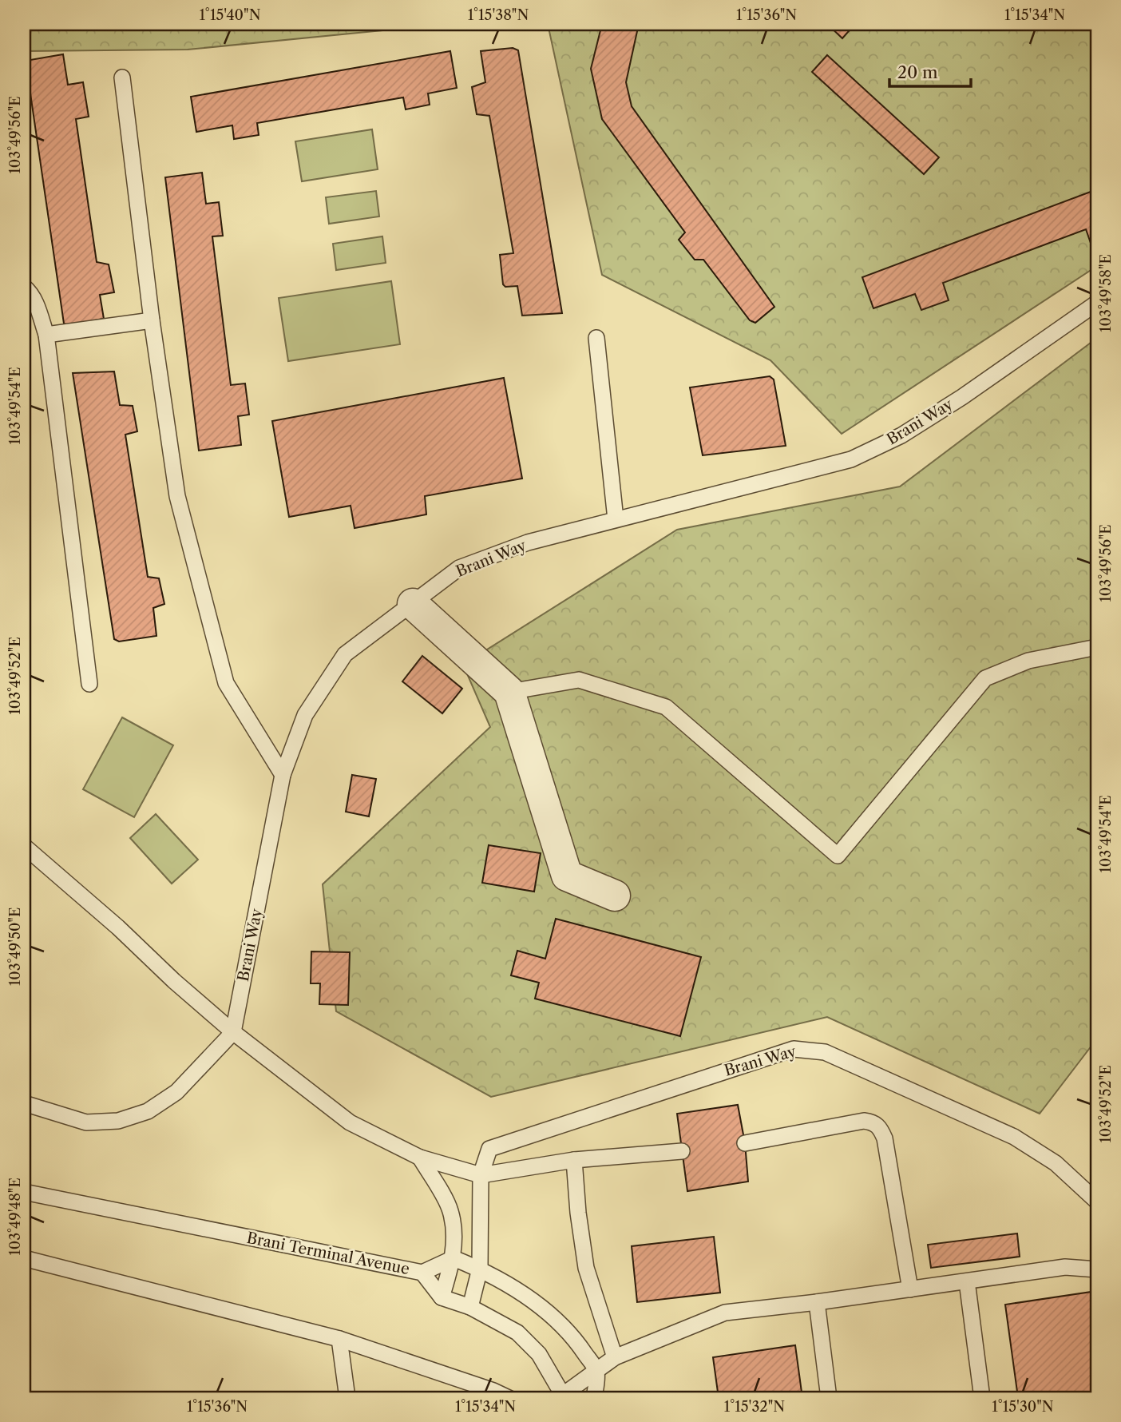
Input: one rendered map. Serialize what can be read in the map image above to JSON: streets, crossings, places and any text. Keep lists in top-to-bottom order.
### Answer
{
  "streets": {
    "lane": ["Brani Way", "Brani Terminal Avenue"]
  },
  "scale_bar": "20 m",
  "coordinates": [
    "1°15'40\"N",
    "1°15'38\"N",
    "1°15'36\"N",
    "1°15'34\"N",
    "103°49'56\"E",
    "103°49'58\"E",
    "103°49'54\"E",
    "103°49'52\"E",
    "103°49'50\"E",
    "103°49'48\"E",
    "1°15'32\"N",
    "1°15'30\"N"
  ]
}
